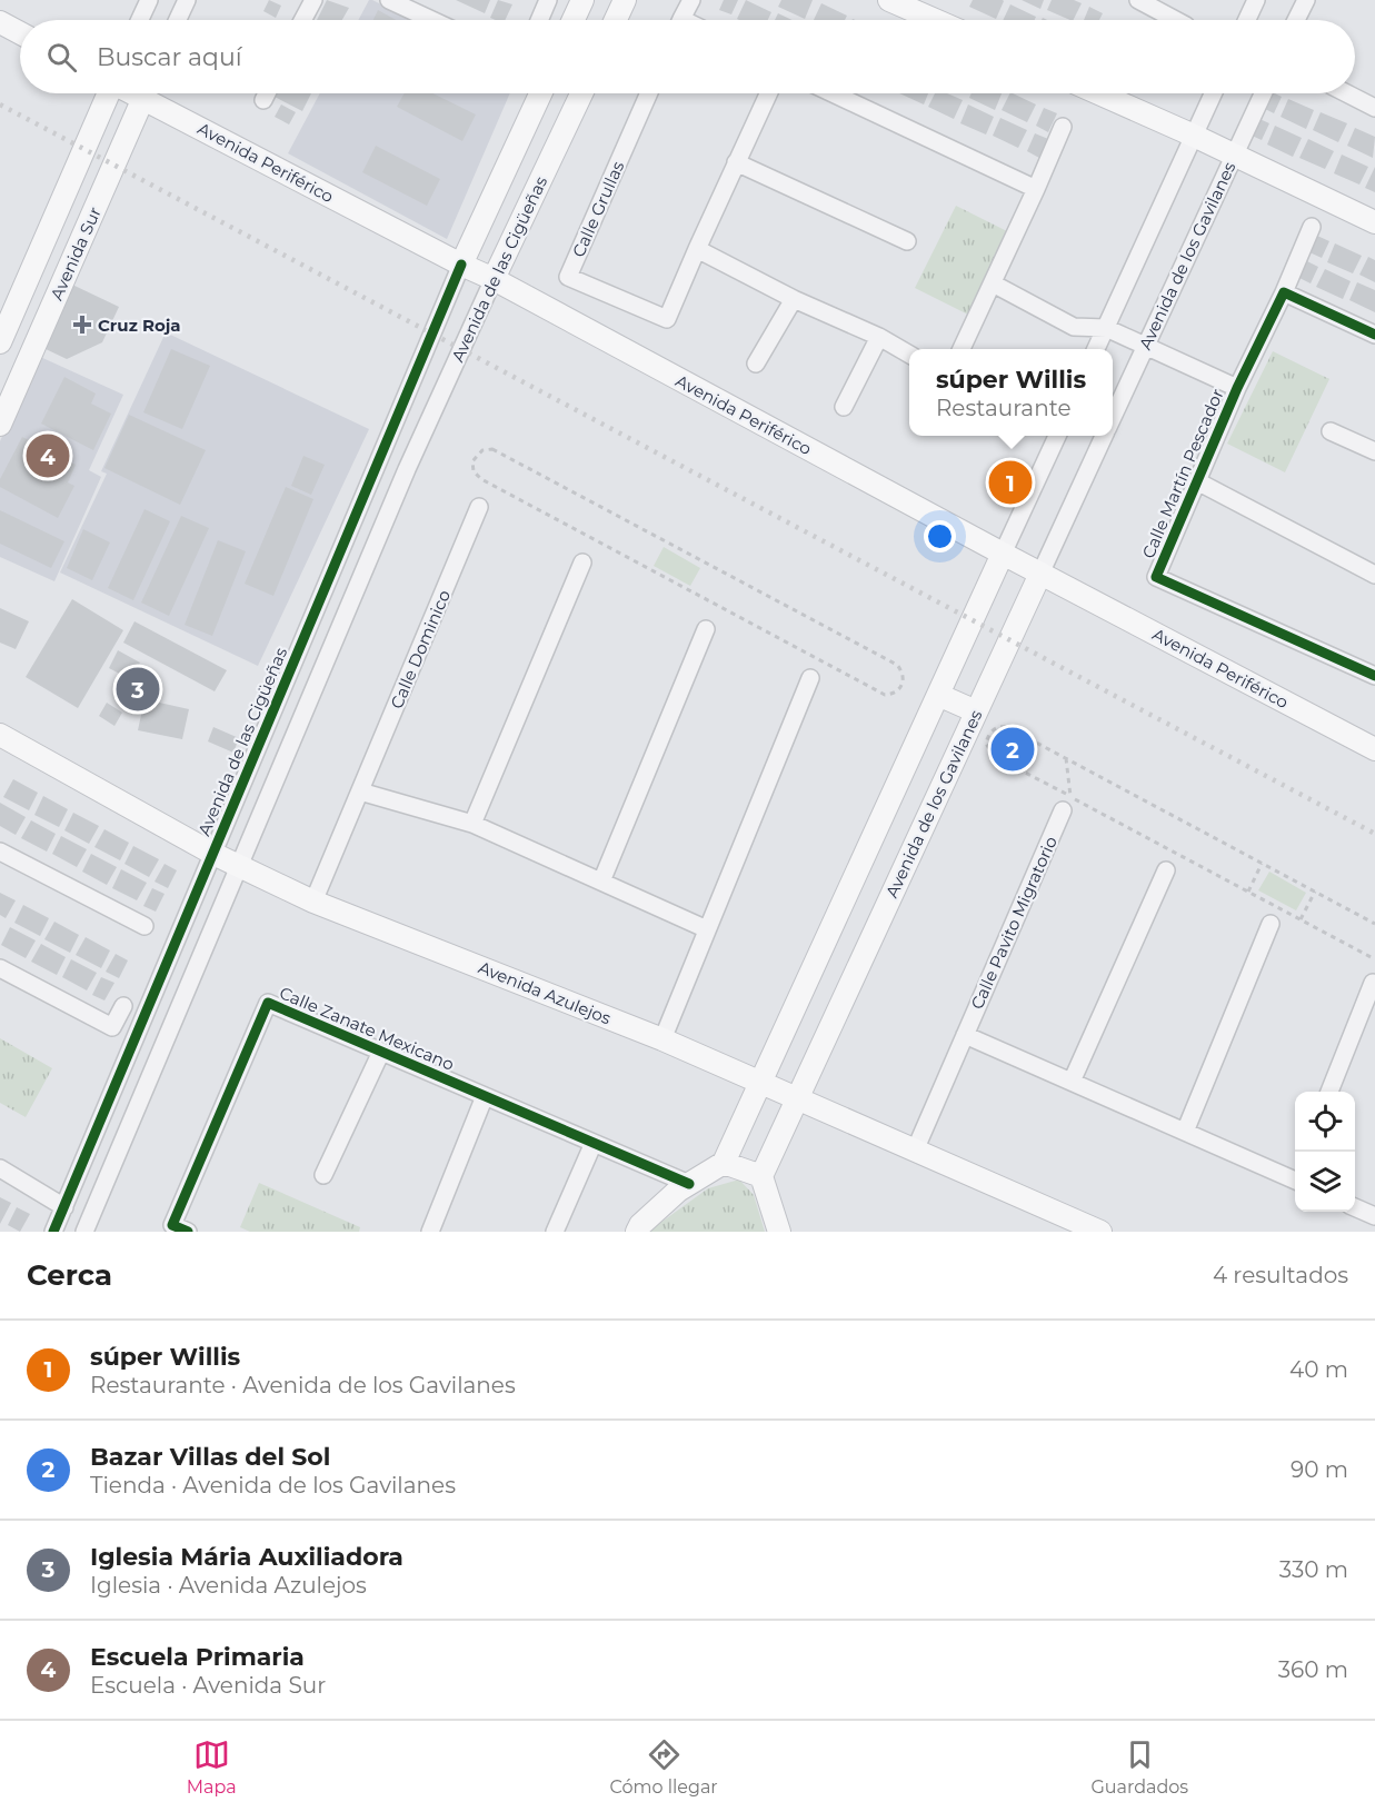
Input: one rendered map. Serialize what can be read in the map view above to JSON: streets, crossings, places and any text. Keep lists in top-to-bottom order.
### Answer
{
  "streets": {
    "main road": [
      "Avenida Periférico",
      "Avenida Sur",
      "Avenida de los Gavilanes",
      "Avenida de las Cigüeñas",
      "Avenida Azulejos"
    ],
    "street": [
      "Calle Grullas",
      "Calle Martín Pescador",
      "Calle Dominico",
      "Calle Pavito Migratorio",
      "Calle Zanate Mexicano"
    ]
  },
  "crossings": [
    ["Avenida Periférico", "Avenida de los Gavilanes"],
    ["Avenida Periférico", "Avenida de las Cigüeñas"],
    ["Avenida de los Gavilanes", "Calle Martín Pescador"],
    ["Avenida de los Gavilanes", "Avenida Azulejos"],
    ["Avenida de las Cigüeñas", "Avenida Azulejos"],
    ["Calle Dominico", "Avenida Azulejos"],
    ["Calle Pavito Migratorio", "Avenida Azulejos"]
  ],
  "places": {
    "health": ["Cruz Roja"]
  },
  "page": {
    "search": "Buscar aquí",
    "popup": ["súper Willis", "Restaurante"],
    "pins": [
      "4",
      "1",
      "3",
      "2"
    ],
    "heading": ["Cerca", "4 resultados"],
    "list": [
      {
        "mark": "1",
        "name": "súper Willis",
        "note": "Restaurante · Avenida de los Gavilanes",
        "value": "40 m"
      },
      {
        "mark": "2",
        "name": "Bazar Villas del Sol",
        "note": "Tienda · Avenida de los Gavilanes",
        "value": "90 m"
      },
      {
        "mark": "3",
        "name": "Iglesia Mária Auxiliadora",
        "note": "Iglesia · Avenida Azulejos",
        "value": "330 m"
      },
      {
        "mark": "4",
        "name": "Escuela Primaria",
        "note": "Escuela · Avenida Sur",
        "value": "360 m"
      }
    ],
    "nav": ["Mapa", "Cómo llegar", "Guardados"]
  }
}
